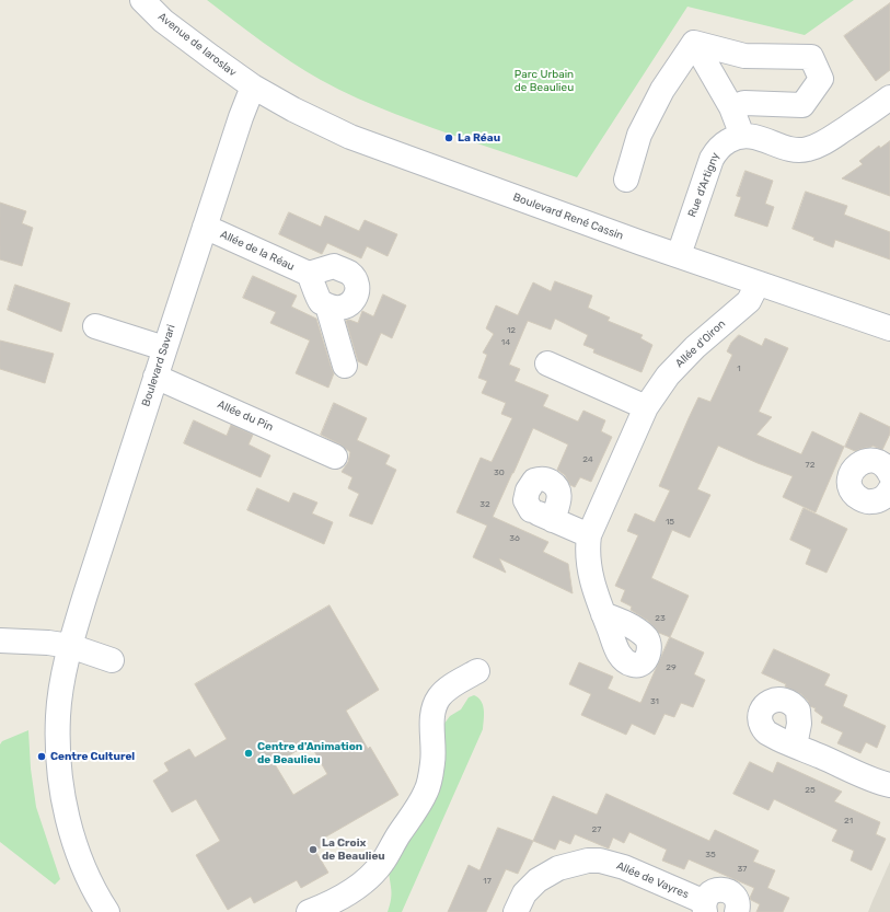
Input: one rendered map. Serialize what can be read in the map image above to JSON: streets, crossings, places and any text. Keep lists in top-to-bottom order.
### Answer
{
  "streets": {
    "street": [
      "Avenue de Iaroslav",
      "Rue d'Artigny",
      "Boulevard René Cassin",
      "Allée de la Réau",
      "Allée d'Oiron",
      "Boulevard Savari",
      "Allée du Pin",
      "Allée de Vayres"
    ]
  },
  "crossings": [
    ["Avenue de Iaroslav", "Boulevard René Cassin"],
    ["Avenue de Iaroslav", "Boulevard Savari"],
    ["Rue d'Artigny", "Boulevard René Cassin"],
    ["Boulevard René Cassin", "Allée d'Oiron"],
    ["Boulevard René Cassin", "Boulevard Savari"],
    ["Allée de la Réau", "Boulevard Savari"],
    ["Boulevard Savari", "Allée du Pin"]
  ],
  "parks": ["Parc Urbain de Beaulieu"],
  "places": [
    "La Réau",
    "Centre d'Animation de Beaulieu",
    "Centre Culturel",
    "La Croix de Beaulieu"
  ],
  "house_numbers": [
    "12",
    "14",
    "1",
    "24",
    "72",
    "30",
    "32",
    "15",
    "36",
    "23",
    "29",
    "31",
    "25",
    "21",
    "27",
    "35",
    "37",
    "17"
  ]
}
